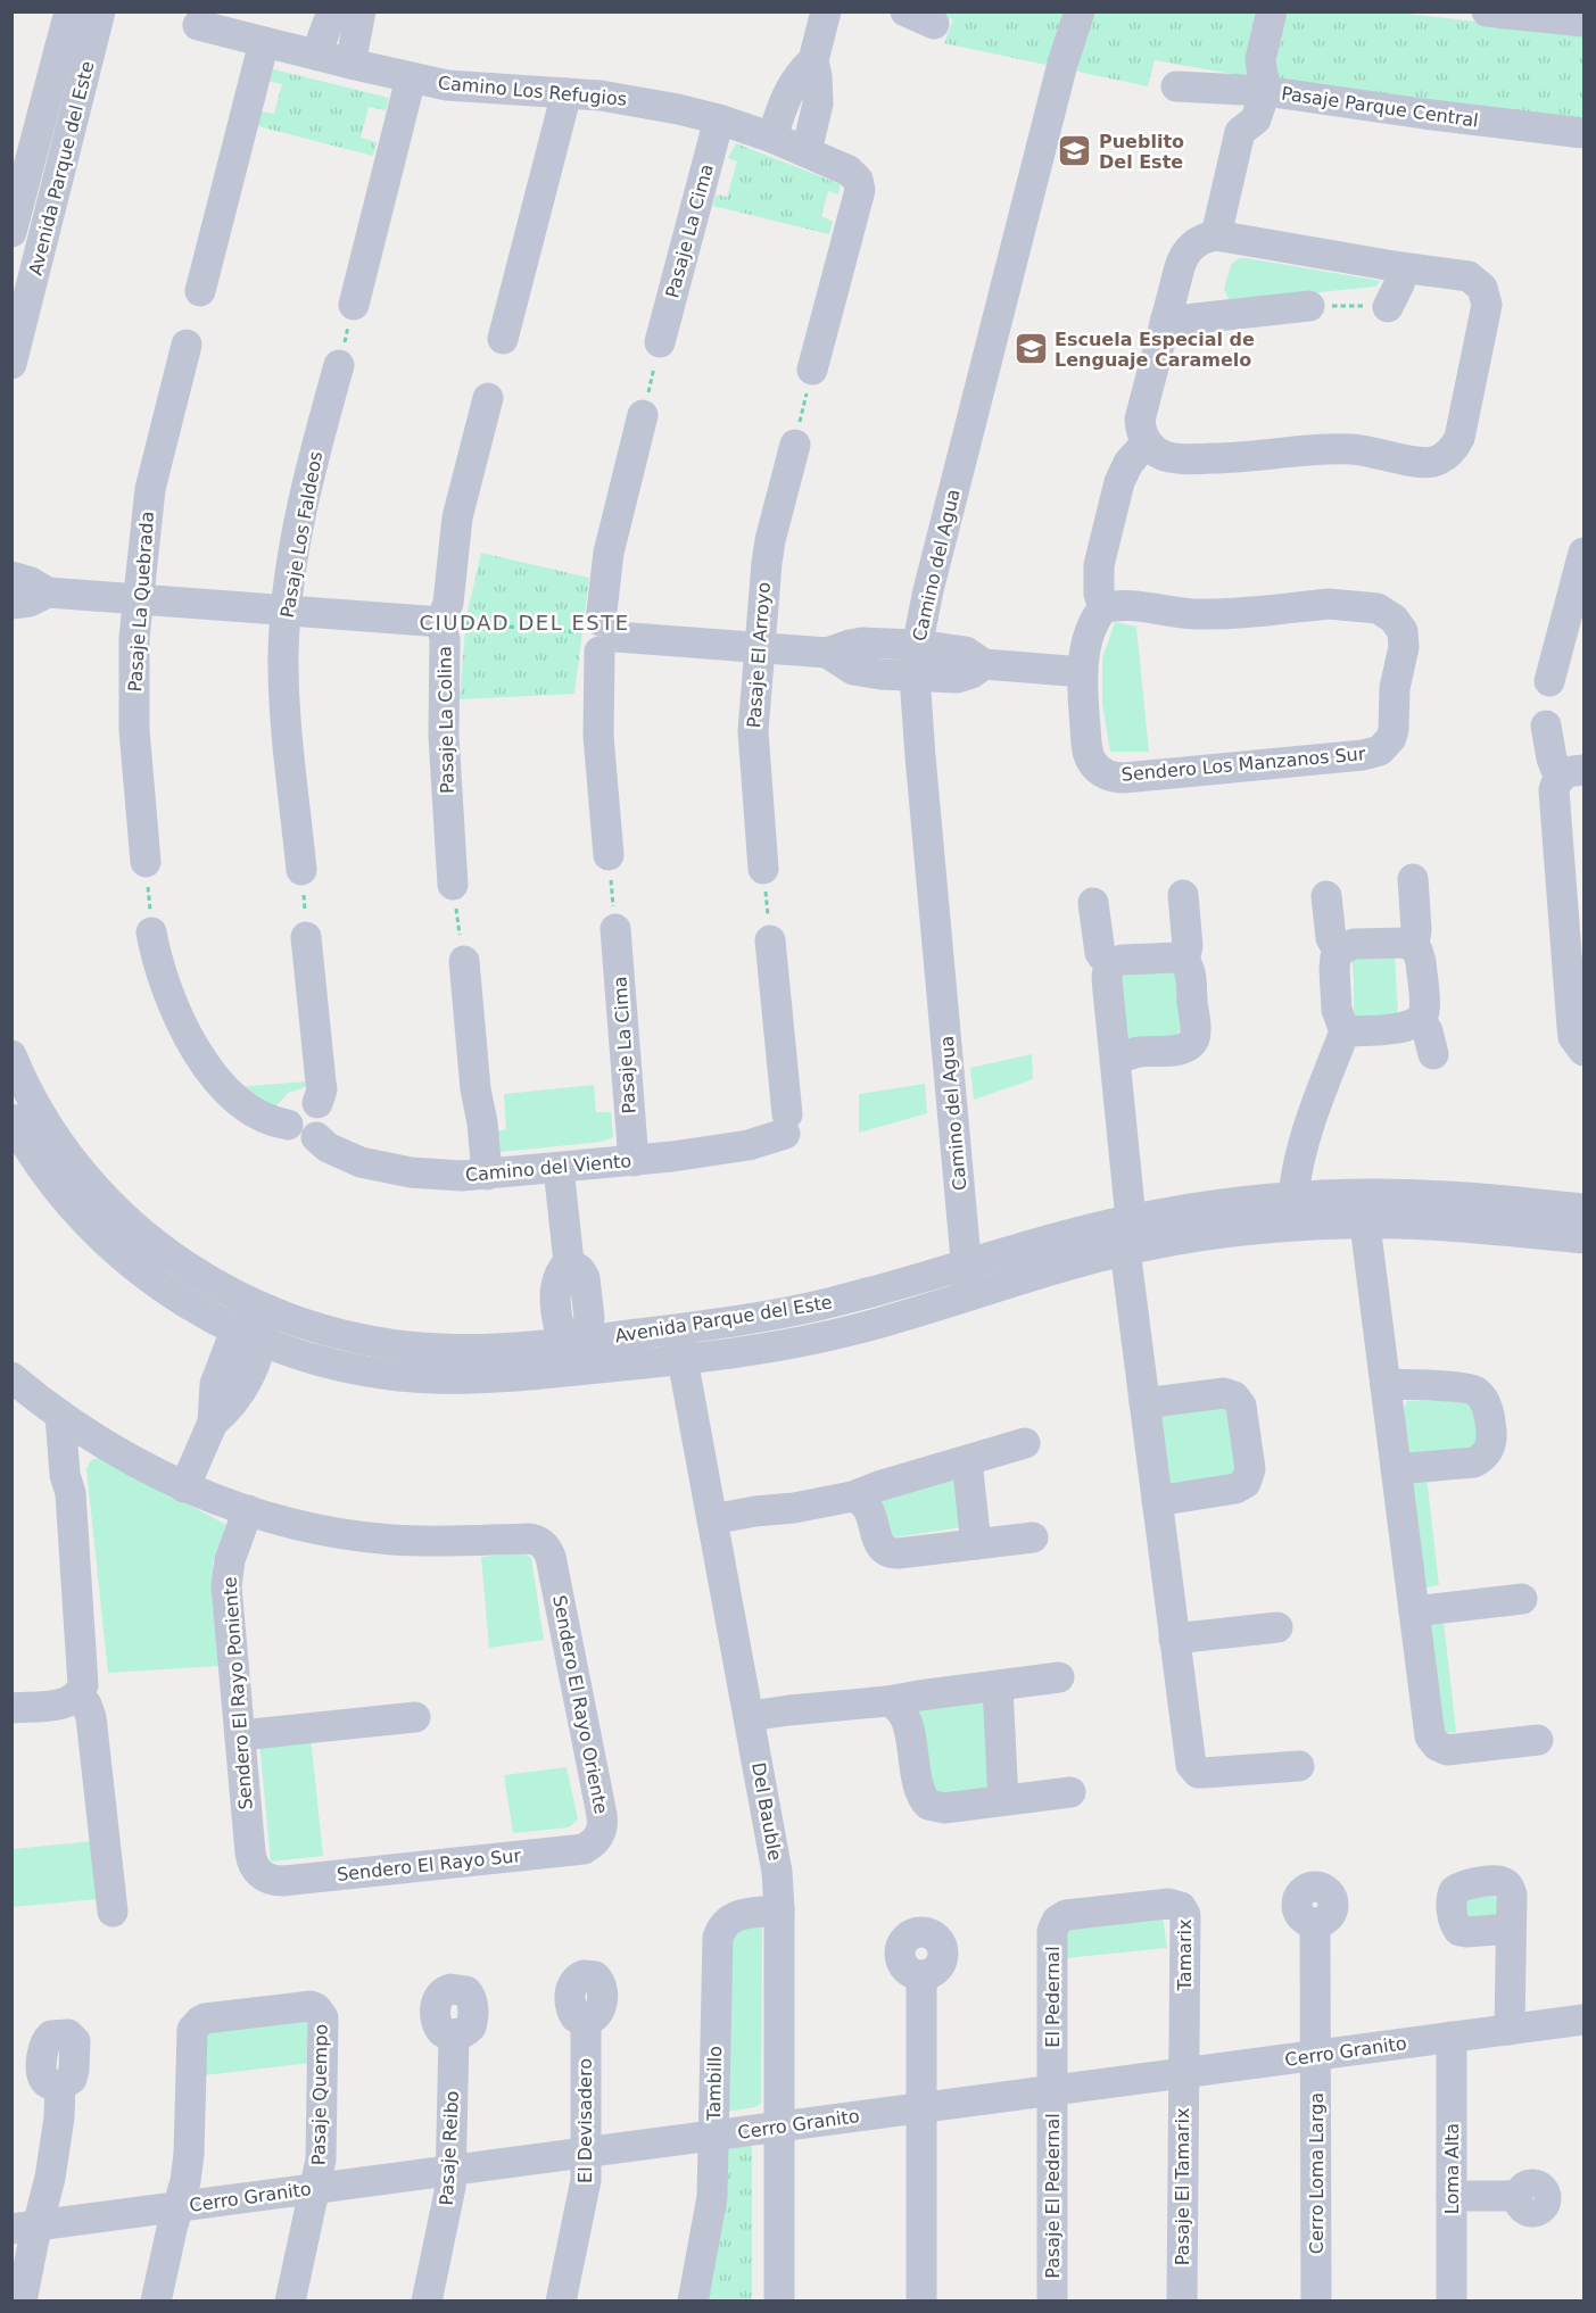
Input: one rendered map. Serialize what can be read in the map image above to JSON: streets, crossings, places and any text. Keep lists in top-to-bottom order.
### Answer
{
  "streets": {
    "street": [
      "Camino Los Refugios",
      "Pasaje Parque Central",
      "Avenida Parque del Este",
      "Pasaje La Cima",
      "Pasaje Los Faldeos",
      "Camino del Agua",
      "Pasaje La Quebrada",
      "Pasaje El Arroyo",
      "Pasaje La Colina",
      "Sendero Los Manzanos Sur",
      "Camino del Viento",
      "Sendero El Rayo Poniente",
      "Sendero El Rayo Oriente",
      "Del Bauble",
      "Sendero El Rayo Sur",
      "Tamarix",
      "El Pedernal",
      "Cerro Granito",
      "Tambillo",
      "Pasaje Quempo",
      "El Devisadero",
      "Pasaje Reibo",
      "Loma Alta",
      "Cerro Loma Larga",
      "Pasaje El Tamarix",
      "Pasaje El Pedernal"
    ]
  },
  "crossings": [
    ["Camino Los Refugios", "Pasaje La Cima"],
    ["Avenida Parque del Este", "Camino del Agua"],
    ["Avenida Parque del Este", "Del Bauble"],
    ["Pasaje La Cima", "Camino del Viento"],
    ["Sendero El Rayo Poniente", "Sendero El Rayo Oriente"],
    ["Sendero El Rayo Poniente", "Sendero El Rayo Sur"],
    ["Sendero El Rayo Oriente", "Sendero El Rayo Sur"],
    ["Del Bauble", "Cerro Granito"],
    ["Del Bauble", "Tambillo"],
    ["Tamarix", "El Pedernal"],
    ["Tamarix", "Cerro Granito"],
    ["Tamarix", "Pasaje El Tamarix"],
    ["El Pedernal", "Cerro Granito"],
    ["El Pedernal", "Pasaje El Pedernal"],
    ["Cerro Granito", "Tambillo"],
    ["Cerro Granito", "Pasaje Quempo"],
    ["Cerro Granito", "El Devisadero"],
    ["Cerro Granito", "Pasaje Reibo"],
    ["Cerro Granito", "Loma Alta"],
    ["Cerro Granito", "Cerro Loma Larga"],
    ["Cerro Granito", "Pasaje El Tamarix"],
    ["Cerro Granito", "Pasaje El Pedernal"]
  ],
  "districts": ["CIUDAD DEL ESTE"],
  "places": {
    "school or university": ["Pueblito Del Este", "Escuela Especial de Lenguaje Caramelo"]
  }
}
